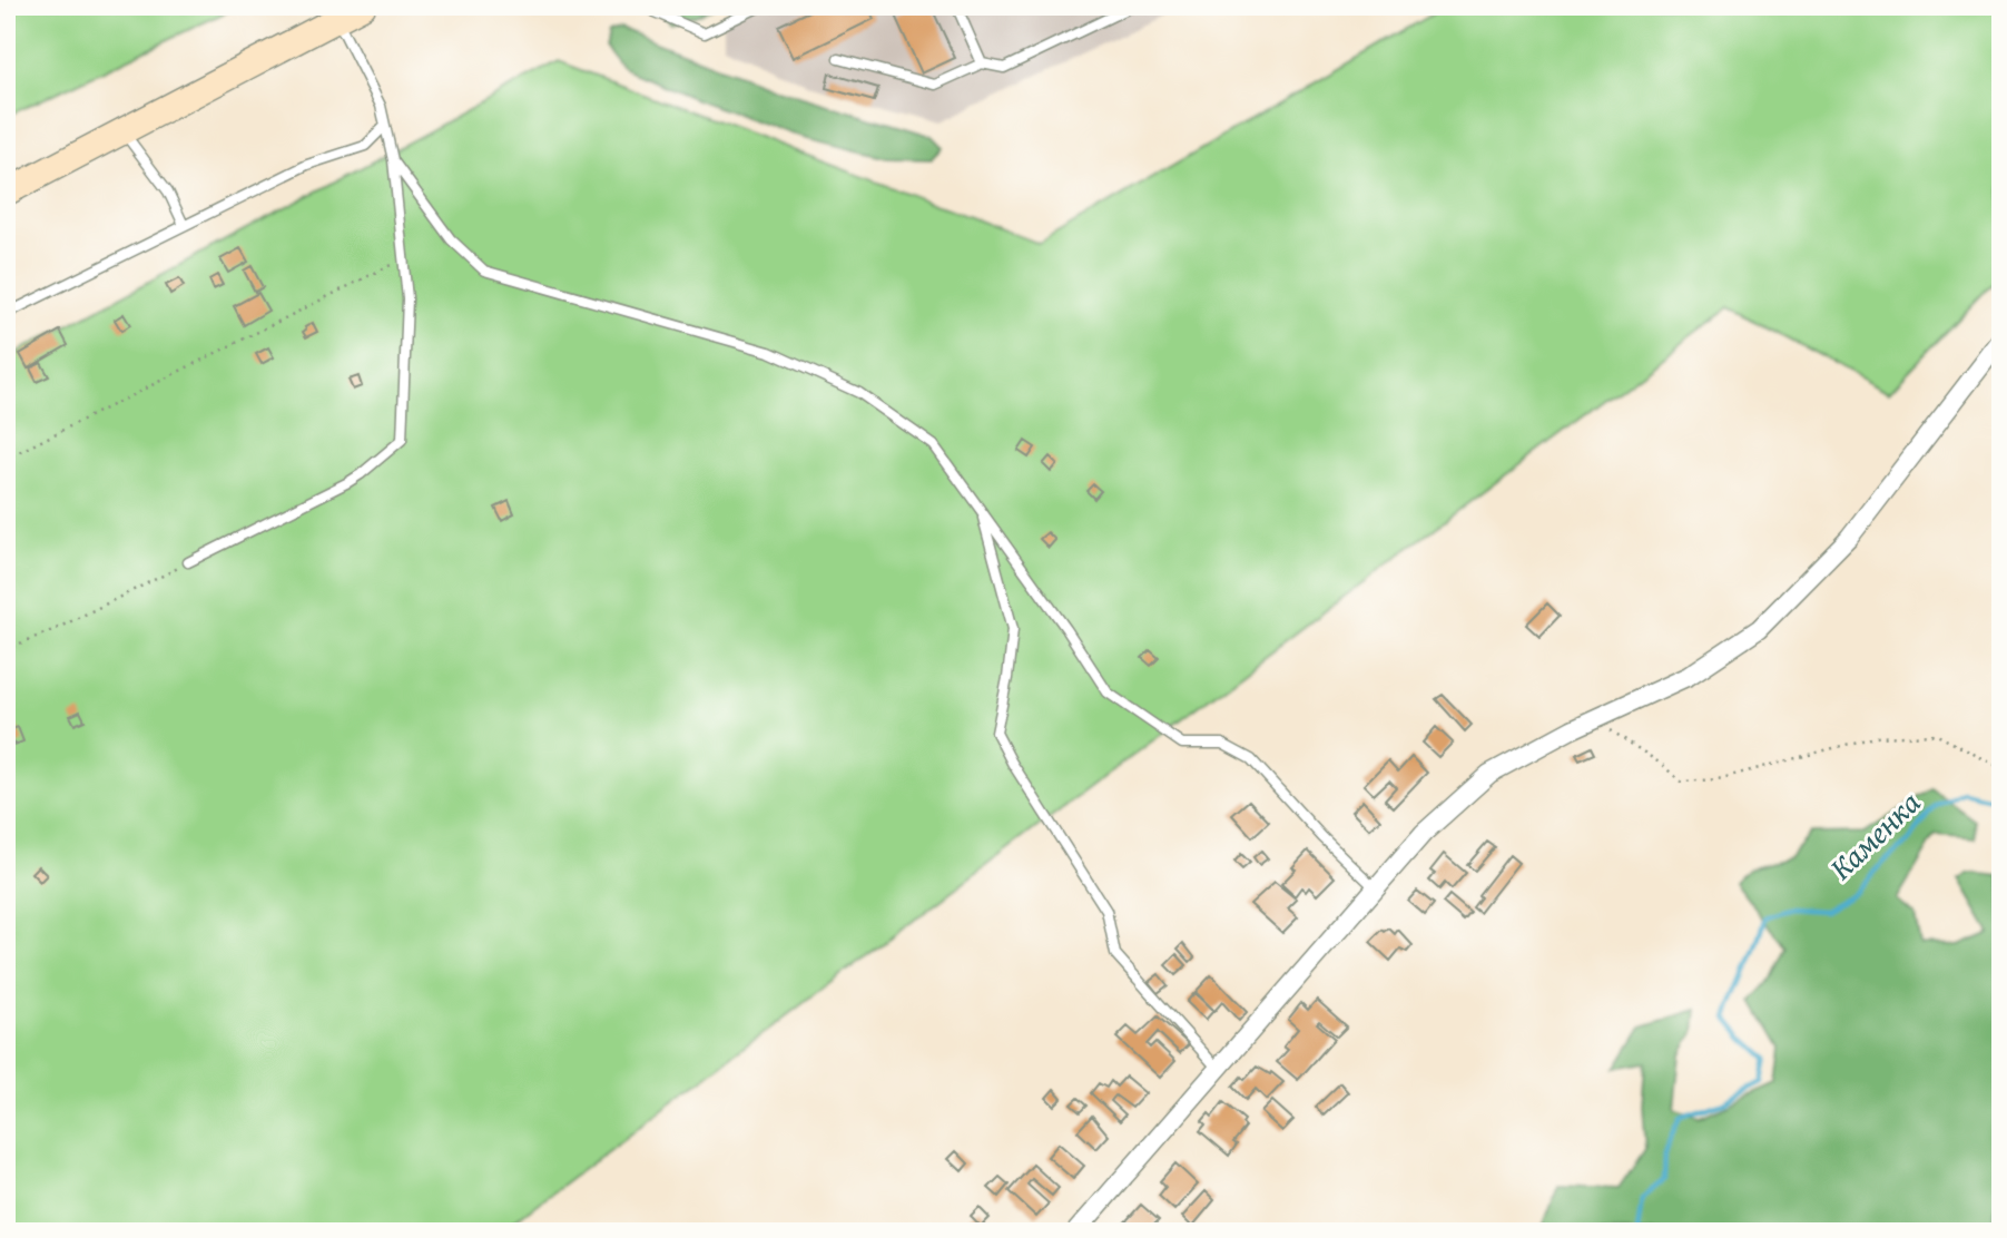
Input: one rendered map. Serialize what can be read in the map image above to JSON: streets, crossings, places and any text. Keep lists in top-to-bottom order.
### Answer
{
  "water": ["Каменка"]
}
